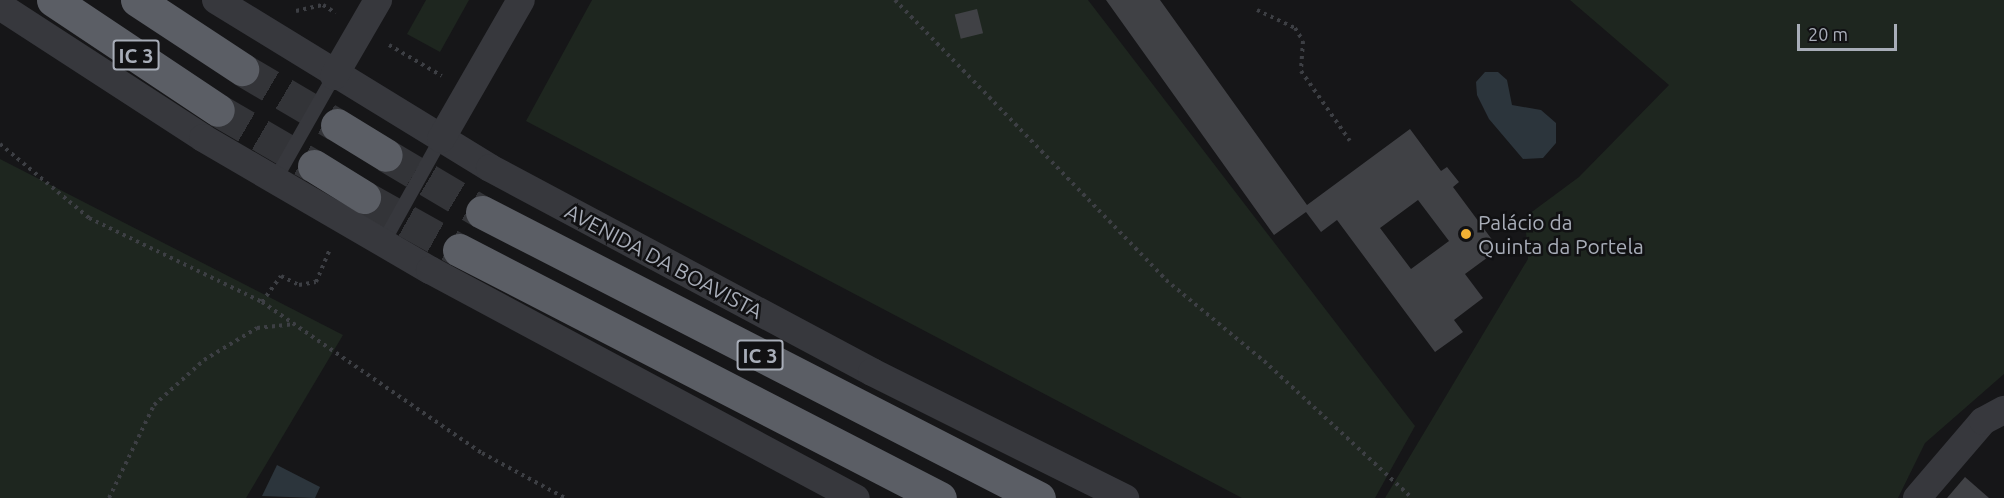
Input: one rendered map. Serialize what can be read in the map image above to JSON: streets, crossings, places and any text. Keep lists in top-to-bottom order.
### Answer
{
  "streets": {
    "highway": ["IC 3", "AVENIDA DA BOAVISTA"]
  },
  "places": ["Palácio da Quinta da Portela"],
  "scale_bar": "20 m"
}
